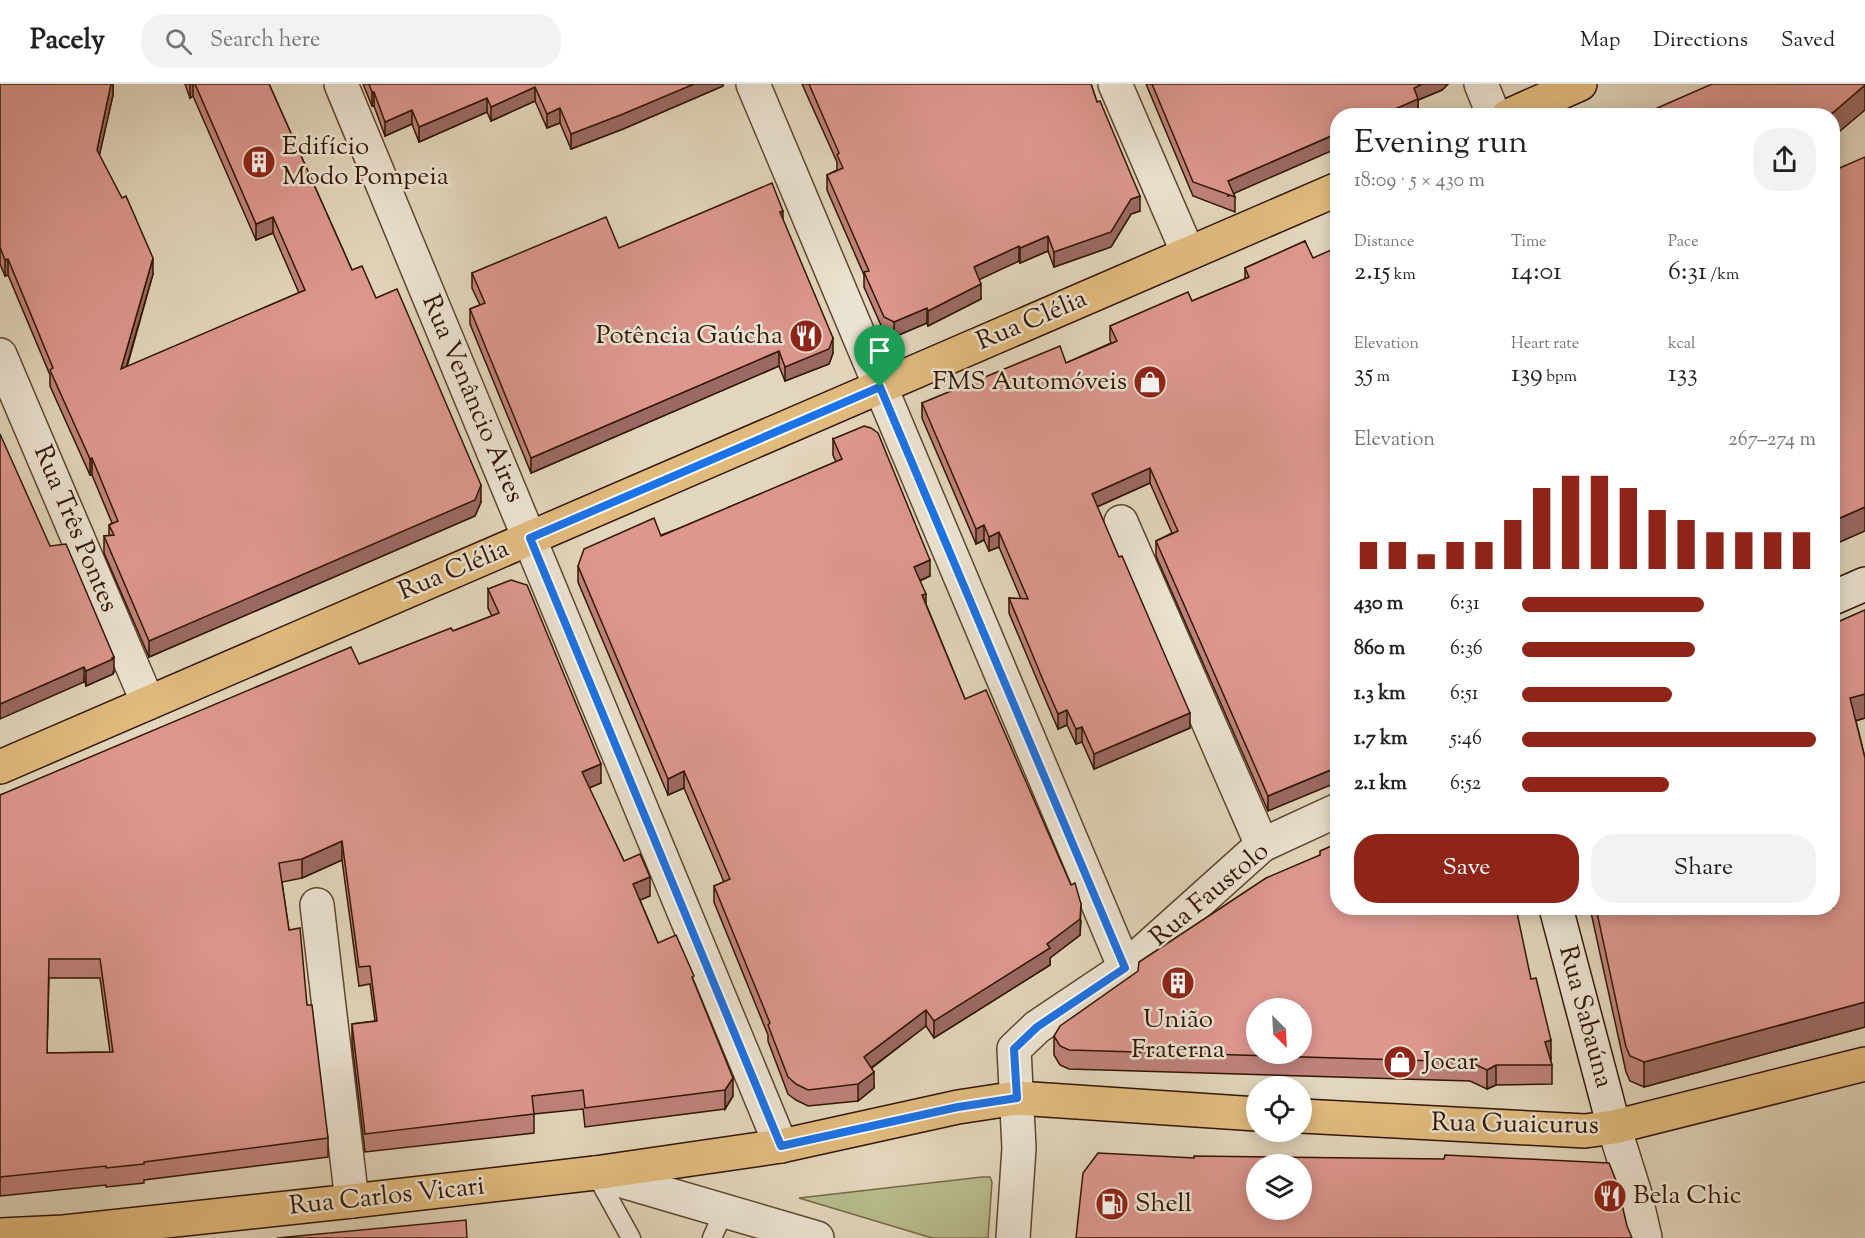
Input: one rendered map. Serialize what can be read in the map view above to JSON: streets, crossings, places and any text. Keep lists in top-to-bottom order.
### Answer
{
  "streets": {
    "main road": ["Rua Clélia", "Rua Guaicurus", "Rua Carlos Vicari"],
    "street": [
      "Rua Venâncio Aires",
      "Rua Três Pontes",
      "Rua Faustolo",
      "Rua Sabaúna"
    ]
  },
  "crossings": [
    ["Rua Clélia", "Rua Venâncio Aires"],
    ["Rua Clélia", "Rua Três Pontes"],
    ["Rua Venâncio Aires", "Rua Carlos Vicari"],
    ["Rua Faustolo", "Rua Carlos Vicari"],
    ["Rua Sabaúna", "Rua Guaicurus"]
  ],
  "places": {
    "building": ["Edifício Modo Pompeia", "União Fraterna"],
    "restaurant": ["Potência Gaúcha", "Bela Chic"],
    "shop": ["FMS Automóveis", "Jocar"],
    "fuel station": ["Shell"]
  },
  "north": "bottom right",
  "page": {
    "header": "Pacely",
    "search": "Search here",
    "nav": ["Map", "Directions", "Saved"],
    "heading": ["Evening run", "18:09 · 5 × 430 m"],
    "stats": [
      ["Distance", "2.15 km"],
      ["Time", "14:01"],
      ["Pace", "6:31 /km"],
      ["Elevation", "35 m"],
      ["Heart rate", "139 bpm"],
      ["kcal", "133"]
    ],
    "chart": ["Elevation", "267–274 m"],
    "list": [
      {
        "name": "430 m",
        "note": "6:31"
      },
      {
        "name": "860 m",
        "note": "6:36"
      },
      {
        "name": "1.3 km",
        "note": "6:51"
      },
      {
        "name": "1.7 km",
        "note": "5:46"
      },
      {
        "name": "2.1 km",
        "note": "6:52"
      }
    ],
    "buttons": ["Save", "Share"]
  }
}
